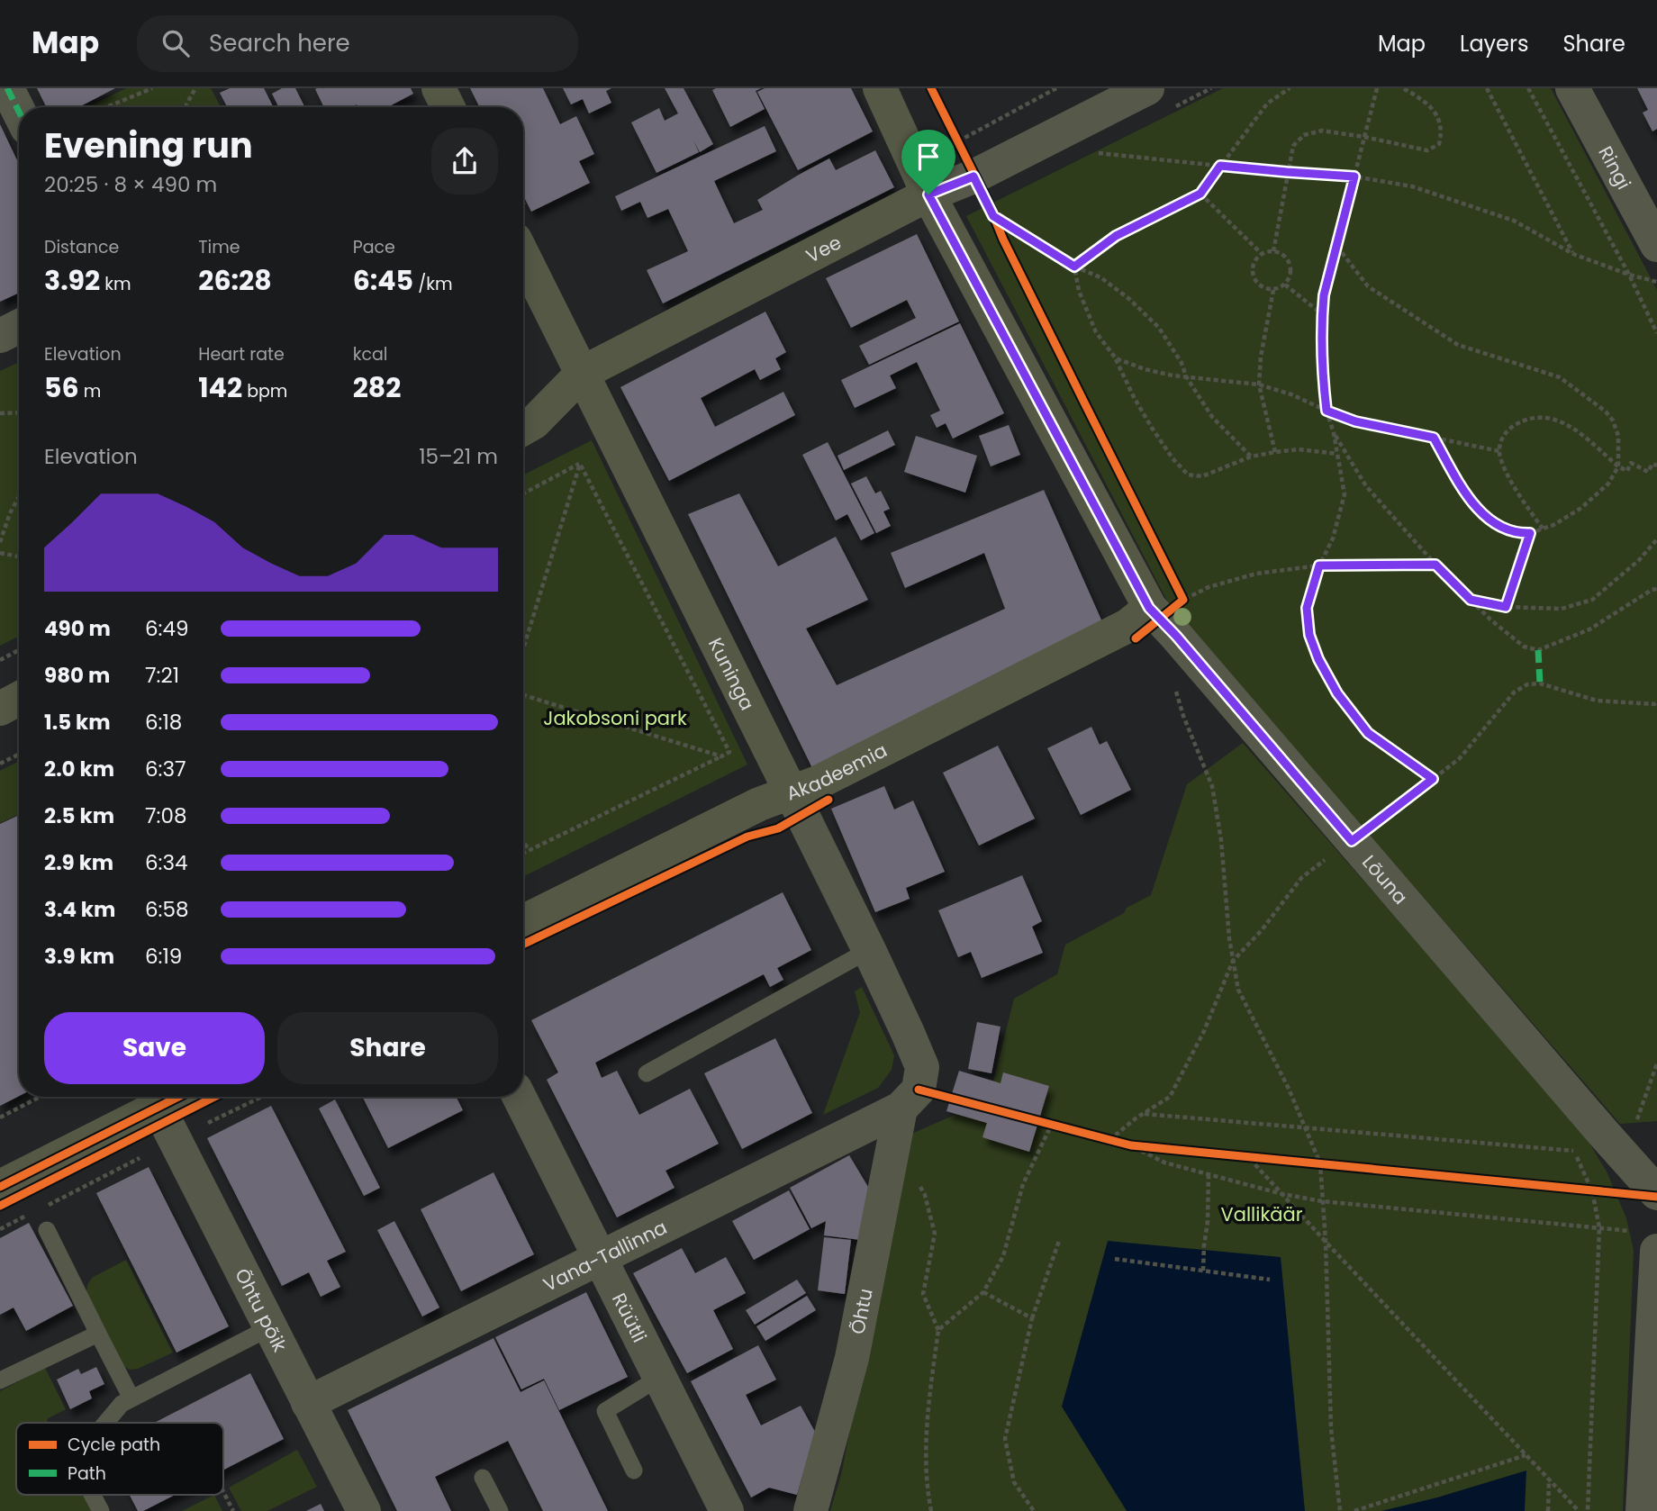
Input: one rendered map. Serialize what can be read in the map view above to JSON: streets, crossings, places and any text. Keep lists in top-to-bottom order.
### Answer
{
  "streets": {
    "street": [
      "Ringi",
      "Vee",
      "Kuninga",
      "Akadeemia",
      "Lõuna",
      "Vana-Tallinna",
      "Õhtu põik",
      "Õhtu",
      "Rüütli"
    ]
  },
  "crossings": [
    ["Vee", "Kuninga"],
    ["Vee", "Lõuna"],
    ["Kuninga", "Akadeemia"],
    ["Kuninga", "Vana-Tallinna"],
    ["Kuninga", "Õhtu"],
    ["Akadeemia", "Lõuna"],
    ["Vana-Tallinna", "Õhtu põik"],
    ["Vana-Tallinna", "Õhtu"],
    ["Vana-Tallinna", "Rüütli"]
  ],
  "parks": ["Jakobsoni park", "Vallikäär"],
  "legend": ["Cycle path", "Path"],
  "page": {
    "header": "Map",
    "search": "Search here",
    "nav": ["Map", "Layers", "Share"],
    "heading": ["Evening run", "20:25 · 8 × 490 m"],
    "stats": [
      ["Distance", "3.92 km"],
      ["Time", "26:28"],
      ["Pace", "6:45 /km"],
      ["Elevation", "56 m"],
      ["Heart rate", "142 bpm"],
      ["kcal", "282"]
    ],
    "chart": ["Elevation", "15–21 m"],
    "list": [
      {
        "name": "490 m",
        "note": "6:49"
      },
      {
        "name": "980 m",
        "note": "7:21"
      },
      {
        "name": "1.5 km",
        "note": "6:18"
      },
      {
        "name": "2.0 km",
        "note": "6:37"
      },
      {
        "name": "2.5 km",
        "note": "7:08"
      },
      {
        "name": "2.9 km",
        "note": "6:34"
      },
      {
        "name": "3.4 km",
        "note": "6:58"
      },
      {
        "name": "3.9 km",
        "note": "6:19"
      }
    ],
    "buttons": ["Save", "Share"]
  }
}
